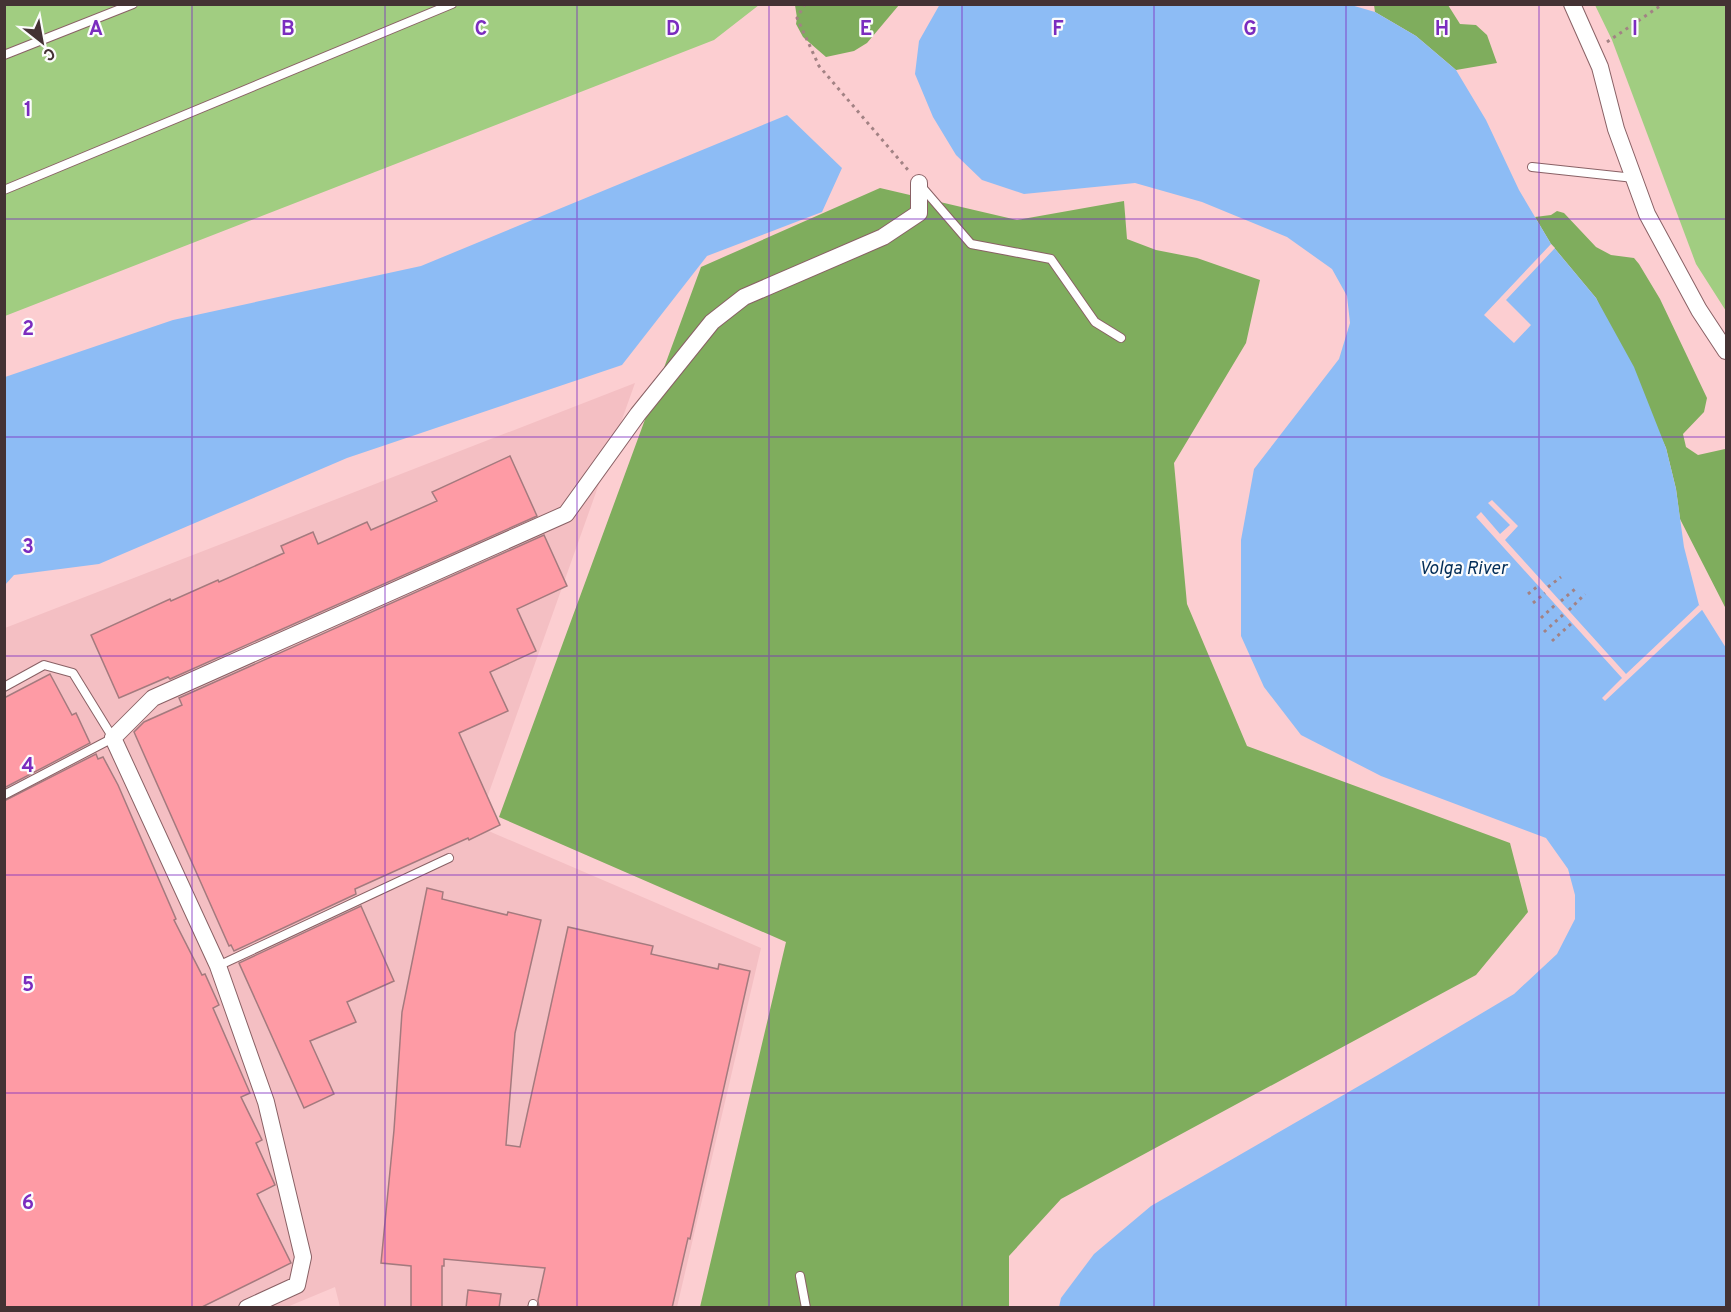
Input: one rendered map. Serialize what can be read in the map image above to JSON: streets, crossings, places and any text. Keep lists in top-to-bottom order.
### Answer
{
  "water": ["Volga River"],
  "north": "bottom right",
  "grid": {
    "columns": [
      "A",
      "B",
      "C",
      "D",
      "E",
      "F",
      "G",
      "H",
      "I"
    ],
    "rows": [
      "1",
      "2",
      "3",
      "4",
      "5",
      "6"
    ]
  }
}
